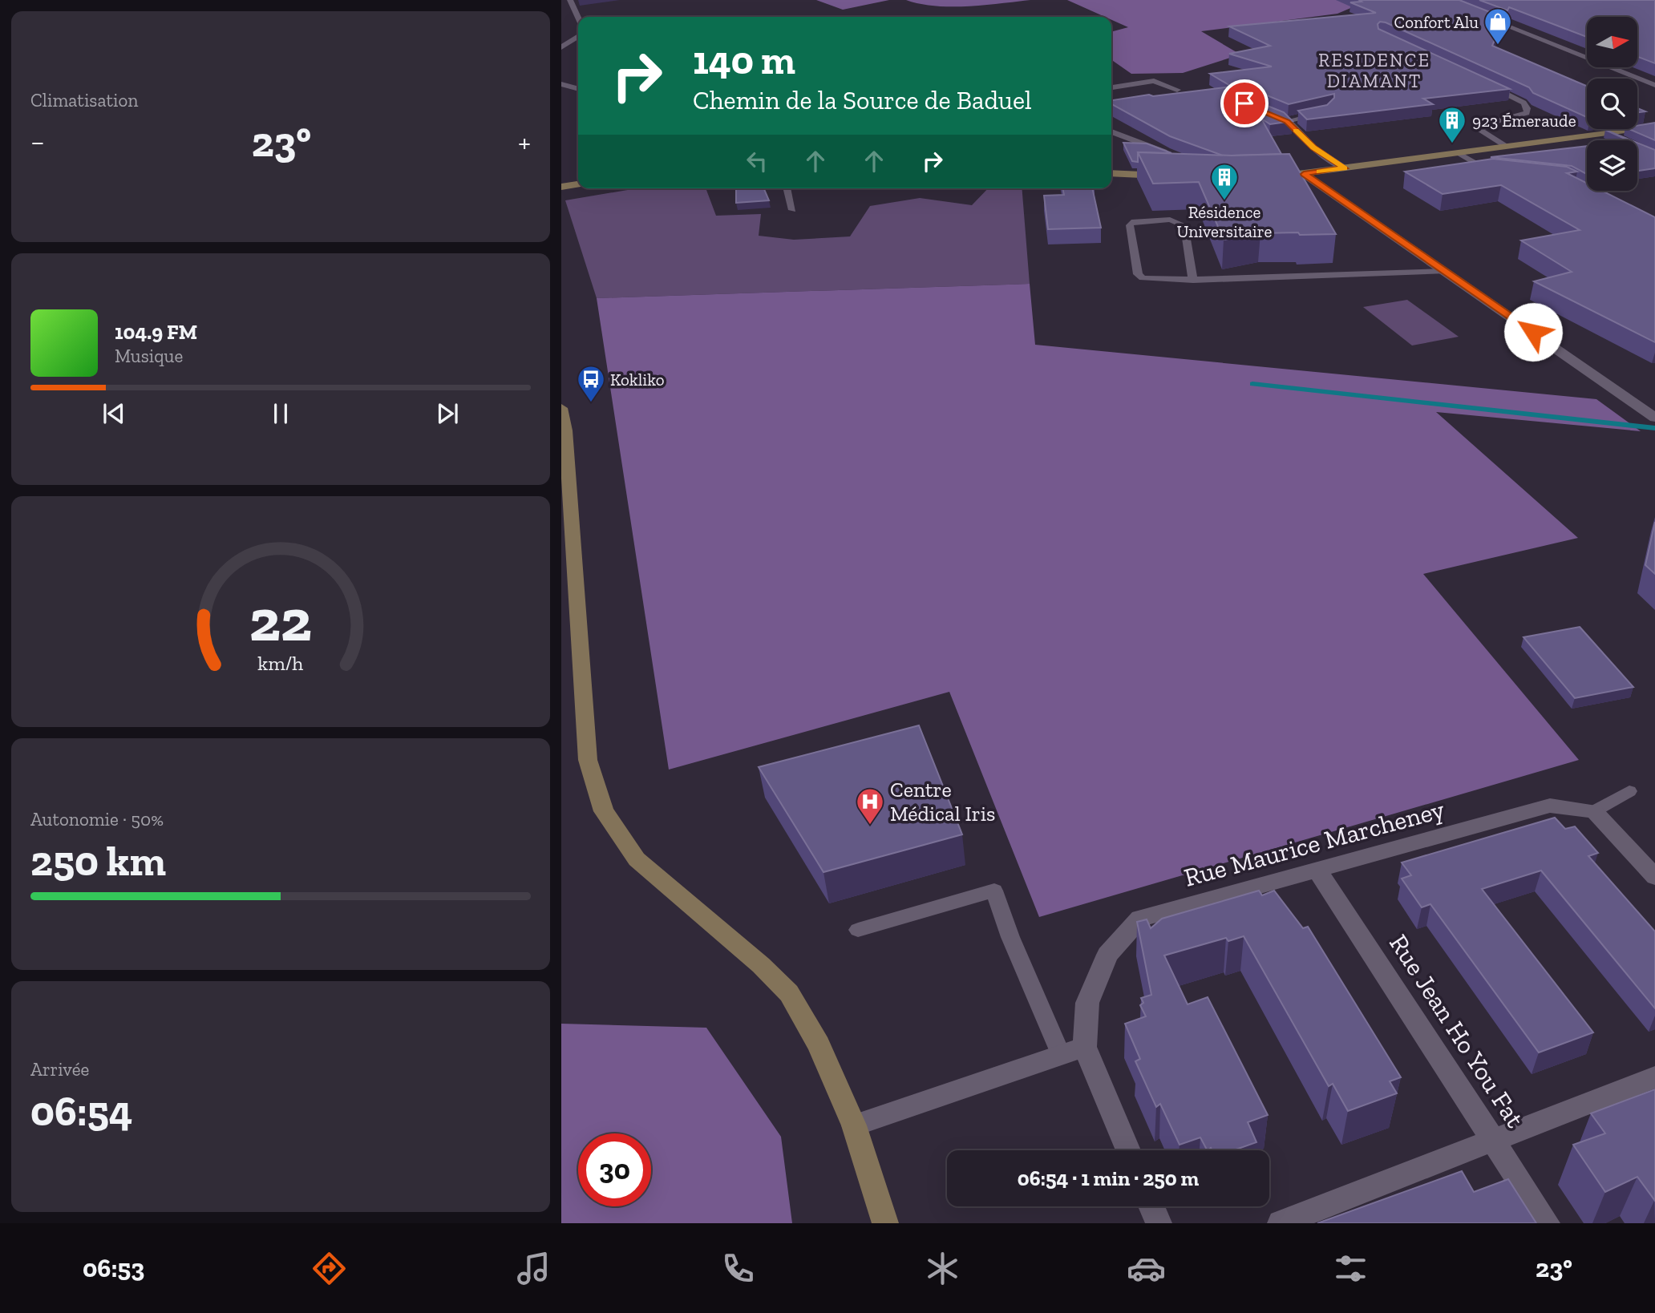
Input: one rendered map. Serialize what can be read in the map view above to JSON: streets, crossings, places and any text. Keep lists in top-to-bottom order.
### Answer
{
  "streets": {
    "street": ["Rue Maurice Marcheney", "Rue Jean Ho You Fat"]
  },
  "crossings": [
    ["Rue Maurice Marcheney", "Rue Jean Ho You Fat"]
  ],
  "districts": ["RESIDENCE DIAMANT"],
  "places": {
    "shop": ["Confort Alu"],
    "building": ["923 Émeraude", "Résidence Universitaire"],
    "bus stop": ["Kokliko"],
    "hospital": ["Centre Médical Iris"]
  },
  "north": "right",
  "page": {
    "tile": [
      "Climatisation",
      ["Autonomie · 50%", "250 km"],
      ["Arrivée", "06:54"]
    ],
    "turn": ["140 m", "Chemin de la Source de Baduel"],
    "heat": ["−", "23°", "+"],
    "song": ["104.9 FM", "Musique"],
    "limit": "30",
    "trip": "06:54 · 1 min · 250 m",
    "tabs": ["06:53", "23°"],
    "gauge": ["22", "km/h"]
  }
}
